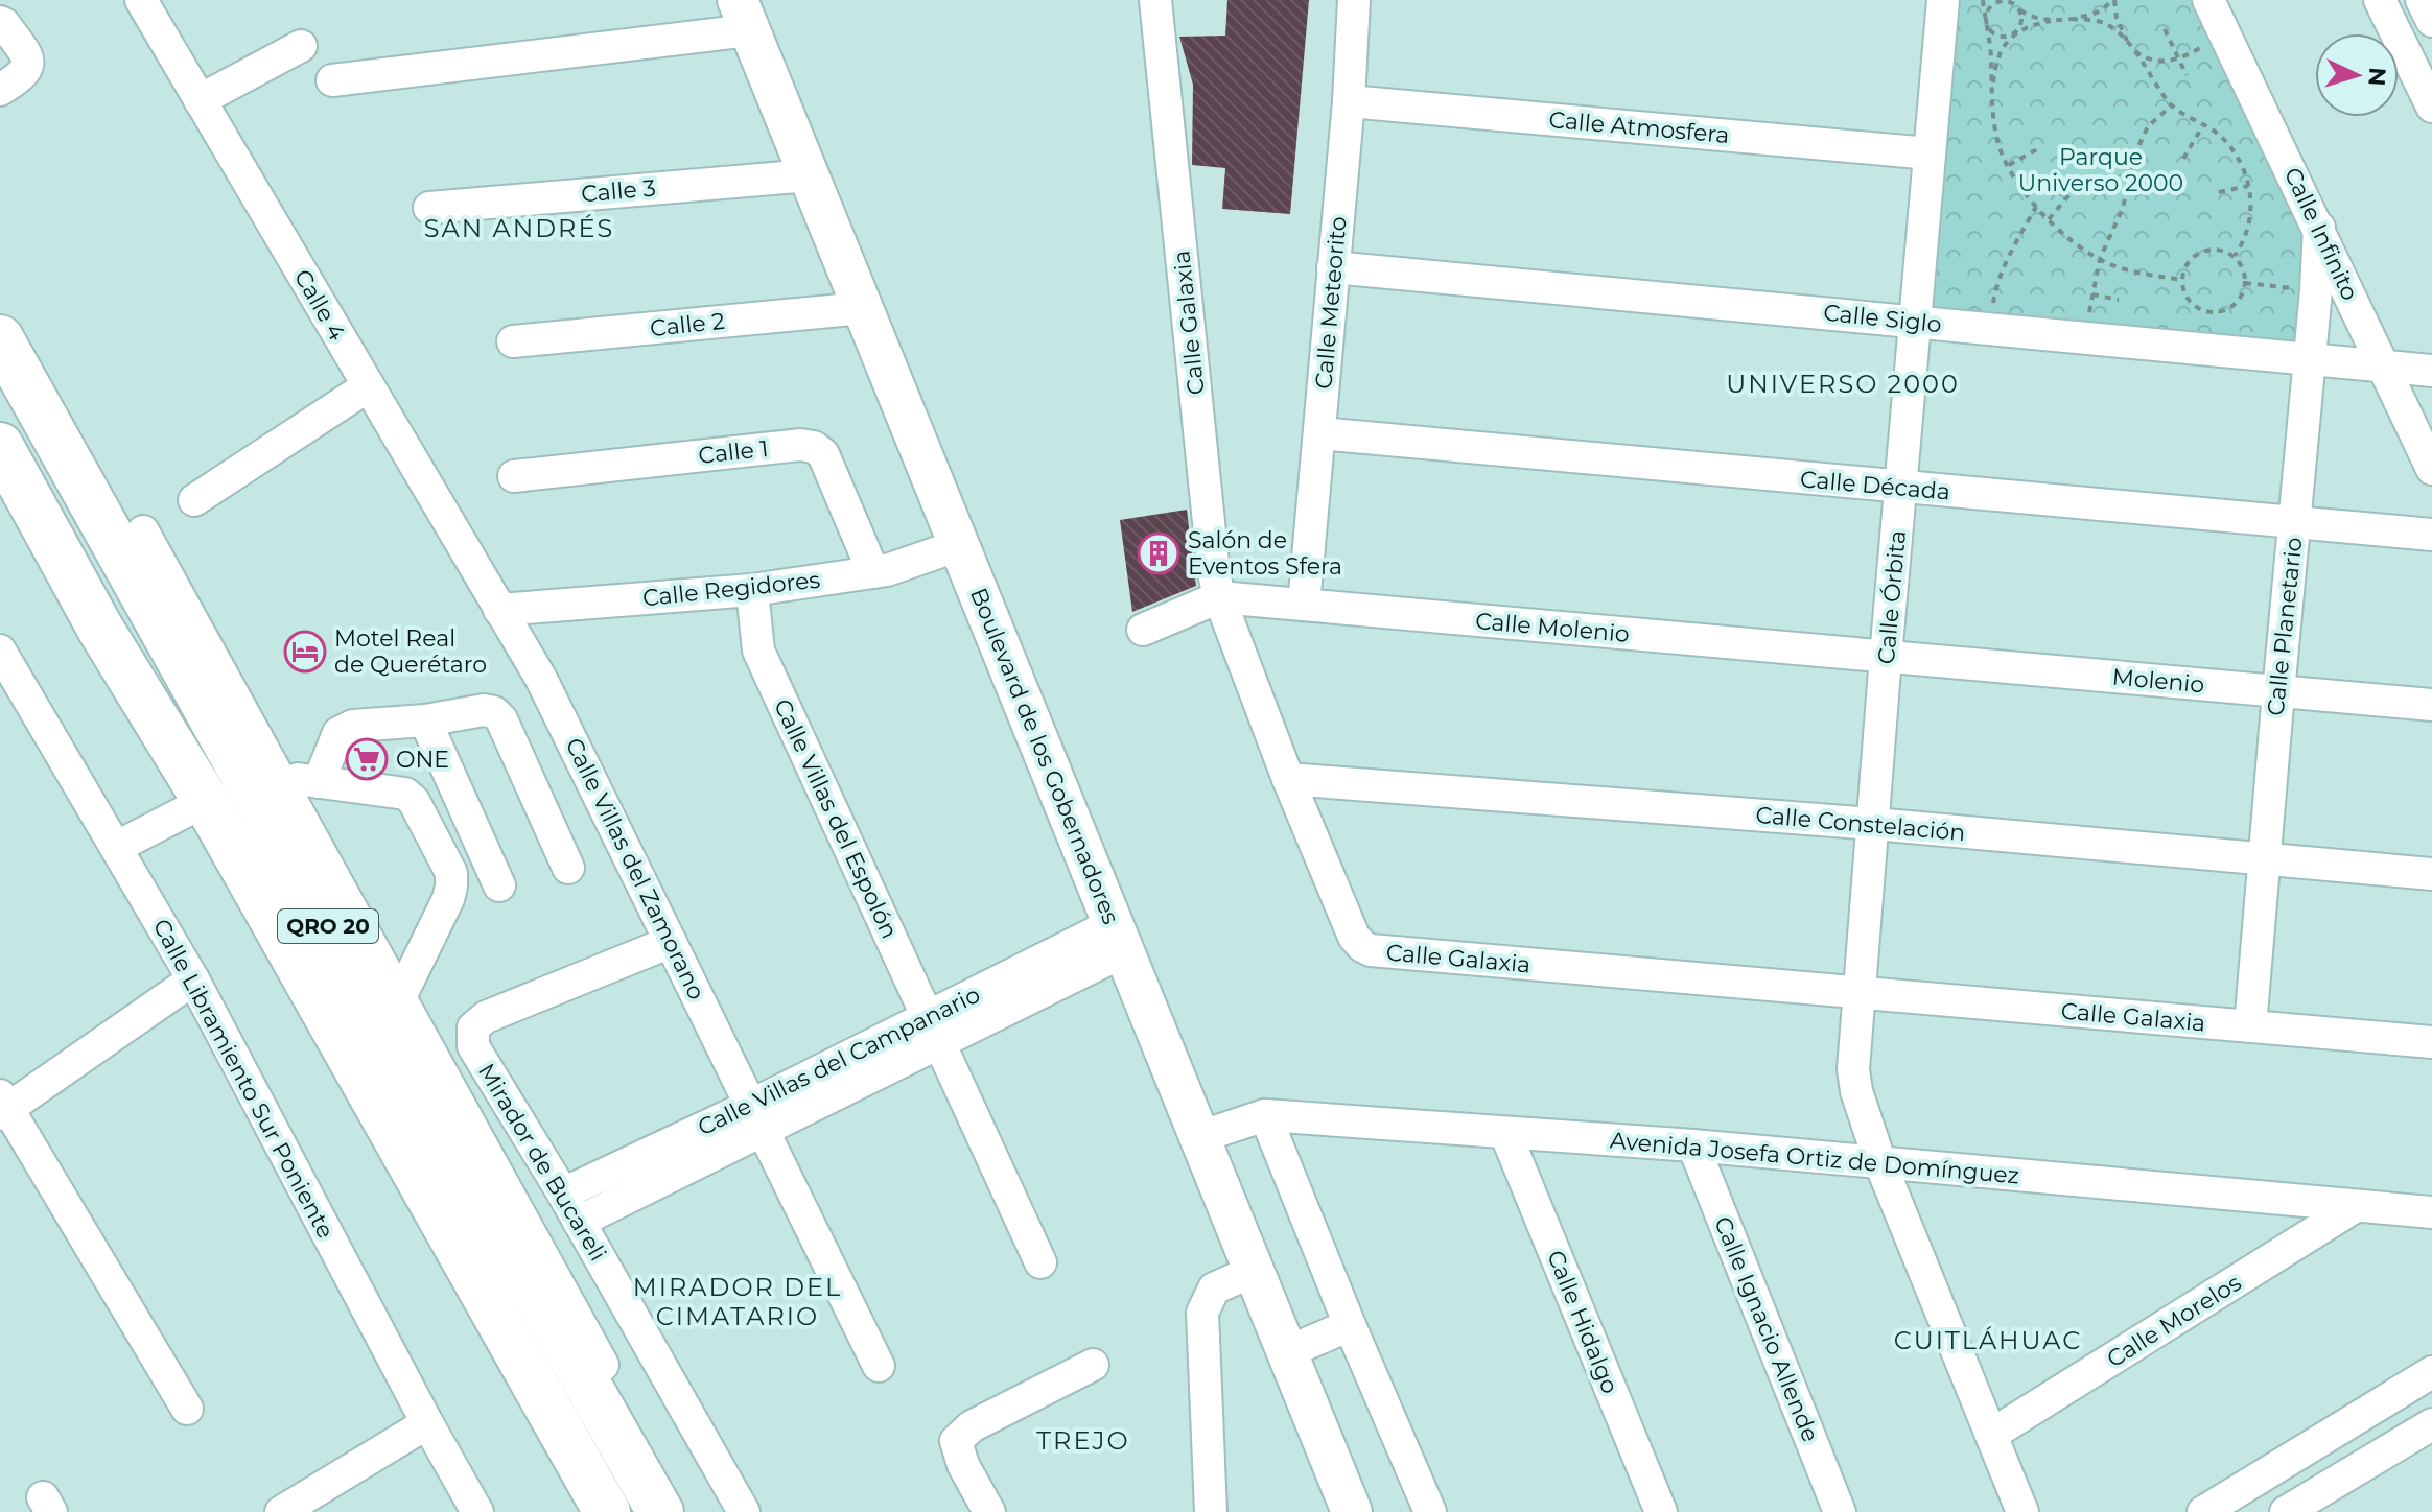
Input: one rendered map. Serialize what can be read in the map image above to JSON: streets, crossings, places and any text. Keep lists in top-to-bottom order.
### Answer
{
  "streets": {
    "highway": ["QRO 20"],
    "main road": ["Boulevard de los Gobernadores"],
    "street": [
      "Calle Atmosfera",
      "Calle 3",
      "Calle Infinito",
      "Calle Meteorito",
      "Calle 4",
      "Calle Siglo",
      "Calle Galaxia",
      "Calle 2",
      "Calle 1",
      "Calle Década",
      "Calle Regidores",
      "Calle Órbita",
      "Calle Planetario",
      "Calle Molenio",
      "Molenio",
      "Calle Villas del Espolón",
      "Calle Constelación",
      "Calle Villas del Zamorano",
      "Calle Villas del Campanario",
      "Calle Libramiento Sur Poniente",
      "Avenida Josefa Ortiz de Domínguez",
      "Mirador de Bucareli",
      "Calle Morelos",
      "Calle Hidalgo",
      "Calle Ignacio Allende"
    ]
  },
  "crossings": [
    ["Calle Atmosfera", "Calle Meteorito"],
    ["Calle Atmosfera", "Calle Órbita"],
    ["Calle 3", "Boulevard de los Gobernadores"],
    ["Calle Infinito", "Calle Siglo"],
    ["Calle Infinito", "Calle Planetario"],
    ["Calle Meteorito", "Calle Siglo"],
    ["Calle Meteorito", "Calle Década"],
    ["Calle Meteorito", "Calle Molenio"],
    ["Calle 4", "Calle Regidores"],
    ["Calle 4", "Calle Villas del Zamorano"],
    ["Calle Siglo", "Calle Órbita"],
    ["Calle Siglo", "Calle Planetario"],
    ["Calle Galaxia", "Calle Órbita"],
    ["Calle Galaxia", "Calle Planetario"],
    ["Calle Galaxia", "Calle Molenio"],
    ["Calle Galaxia", "Calle Constelación"],
    ["Calle 2", "Boulevard de los Gobernadores"],
    ["Calle 1", "Calle Regidores"],
    ["Calle Década", "Calle Órbita"],
    ["Calle Década", "Calle Planetario"],
    ["Calle Regidores", "Boulevard de los Gobernadores"],
    ["Calle Regidores", "Calle Villas del Espolón"],
    ["Calle Regidores", "Calle Villas del Zamorano"],
    ["Calle Órbita", "Calle Molenio"],
    ["Calle Órbita", "Molenio"],
    ["Calle Órbita", "Calle Constelación"],
    ["Calle Órbita", "Avenida Josefa Ortiz de Domínguez"],
    ["Calle Órbita", "Calle Morelos"],
    ["Calle Planetario", "Molenio"],
    ["Calle Planetario", "Calle Constelación"],
    ["Calle Molenio", "Molenio"],
    ["Boulevard de los Gobernadores", "Calle Villas del Campanario"],
    ["Boulevard de los Gobernadores", "Avenida Josefa Ortiz de Domínguez"],
    ["Calle Villas del Espolón", "Calle Villas del Campanario"],
    ["Calle Villas del Zamorano", "Calle Villas del Campanario"],
    ["Calle Villas del Zamorano", "Mirador de Bucareli"],
    ["Calle Villas del Campanario", "Mirador de Bucareli"],
    ["Avenida Josefa Ortiz de Domínguez", "Calle Morelos"],
    ["Avenida Josefa Ortiz de Domínguez", "Calle Hidalgo"],
    ["Avenida Josefa Ortiz de Domínguez", "Calle Ignacio Allende"]
  ],
  "districts": [
    "SAN ANDRÉS",
    "UNIVERSO 2000",
    "MIRADOR DEL CIMATARIO",
    "CUITLÁHUAC",
    "TREJO"
  ],
  "parks": ["Parque Universo 2000"],
  "places": {
    "building": ["Salón de Eventos Sfera"],
    "hotel": ["Motel Real de Querétaro"],
    "supermarket": ["ONE"]
  },
  "north": "right"
}
